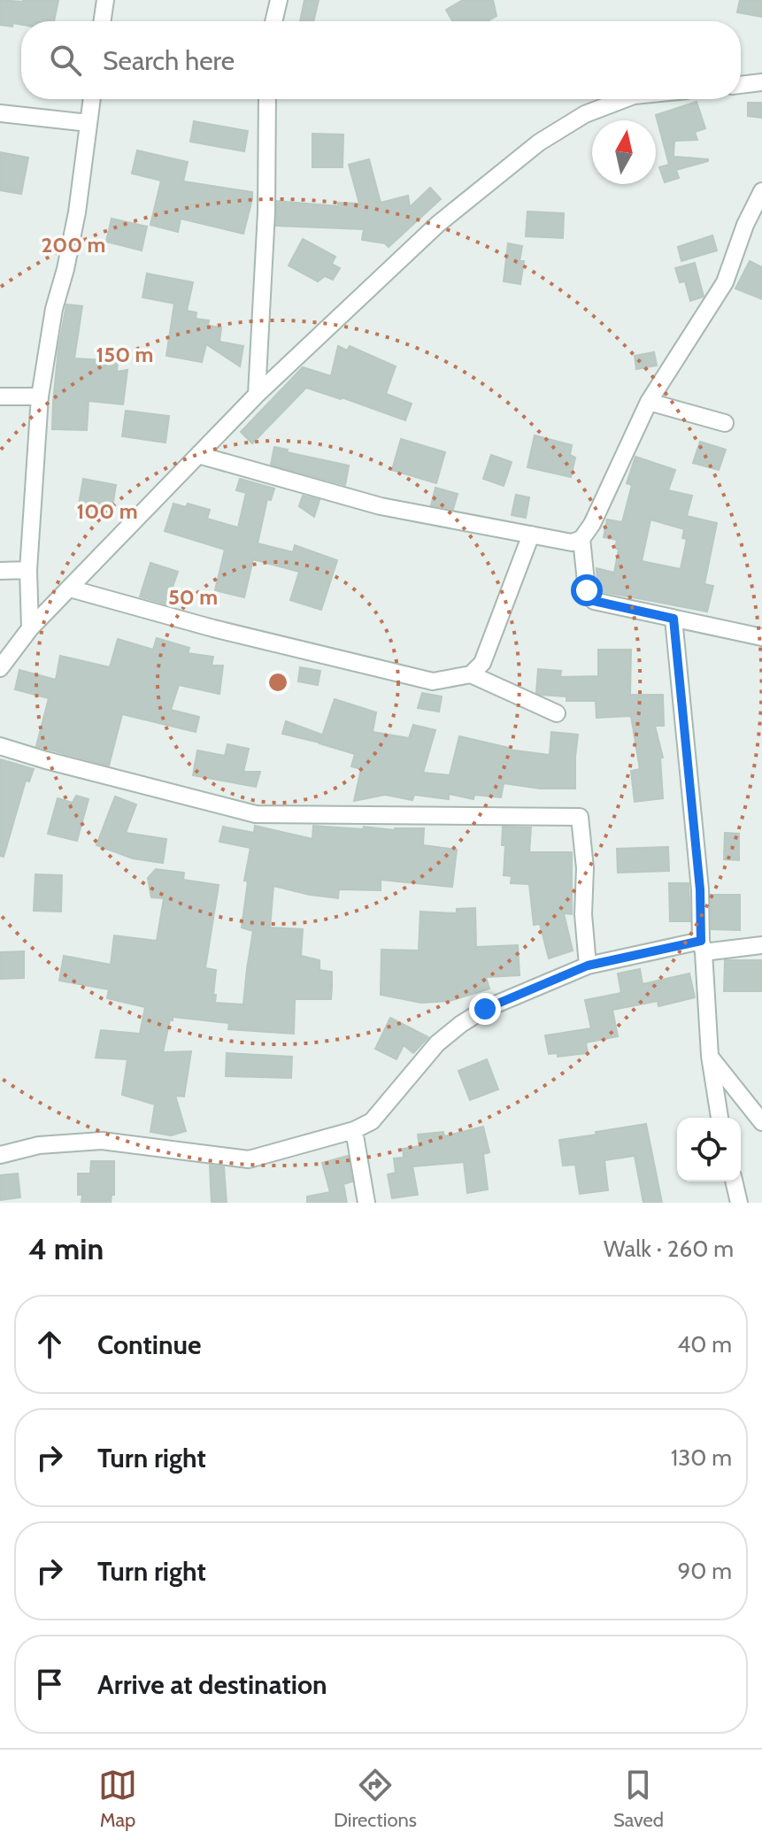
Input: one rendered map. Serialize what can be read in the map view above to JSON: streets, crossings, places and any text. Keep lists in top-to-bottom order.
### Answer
{
  "north": "top",
  "page": {
    "search": "Search here",
    "heading": ["4 min", "Walk · 260 m"],
    "list": [
      ["Continue", "40 m"],
      ["Turn right", "130 m"],
      ["Turn right", "90 m"],
      "Arrive at destination"
    ],
    "nav": ["Map", "Directions", "Saved"]
  },
  "rings": [
    "200 m",
    "150 m",
    "100 m",
    "50 m"
  ]
}
